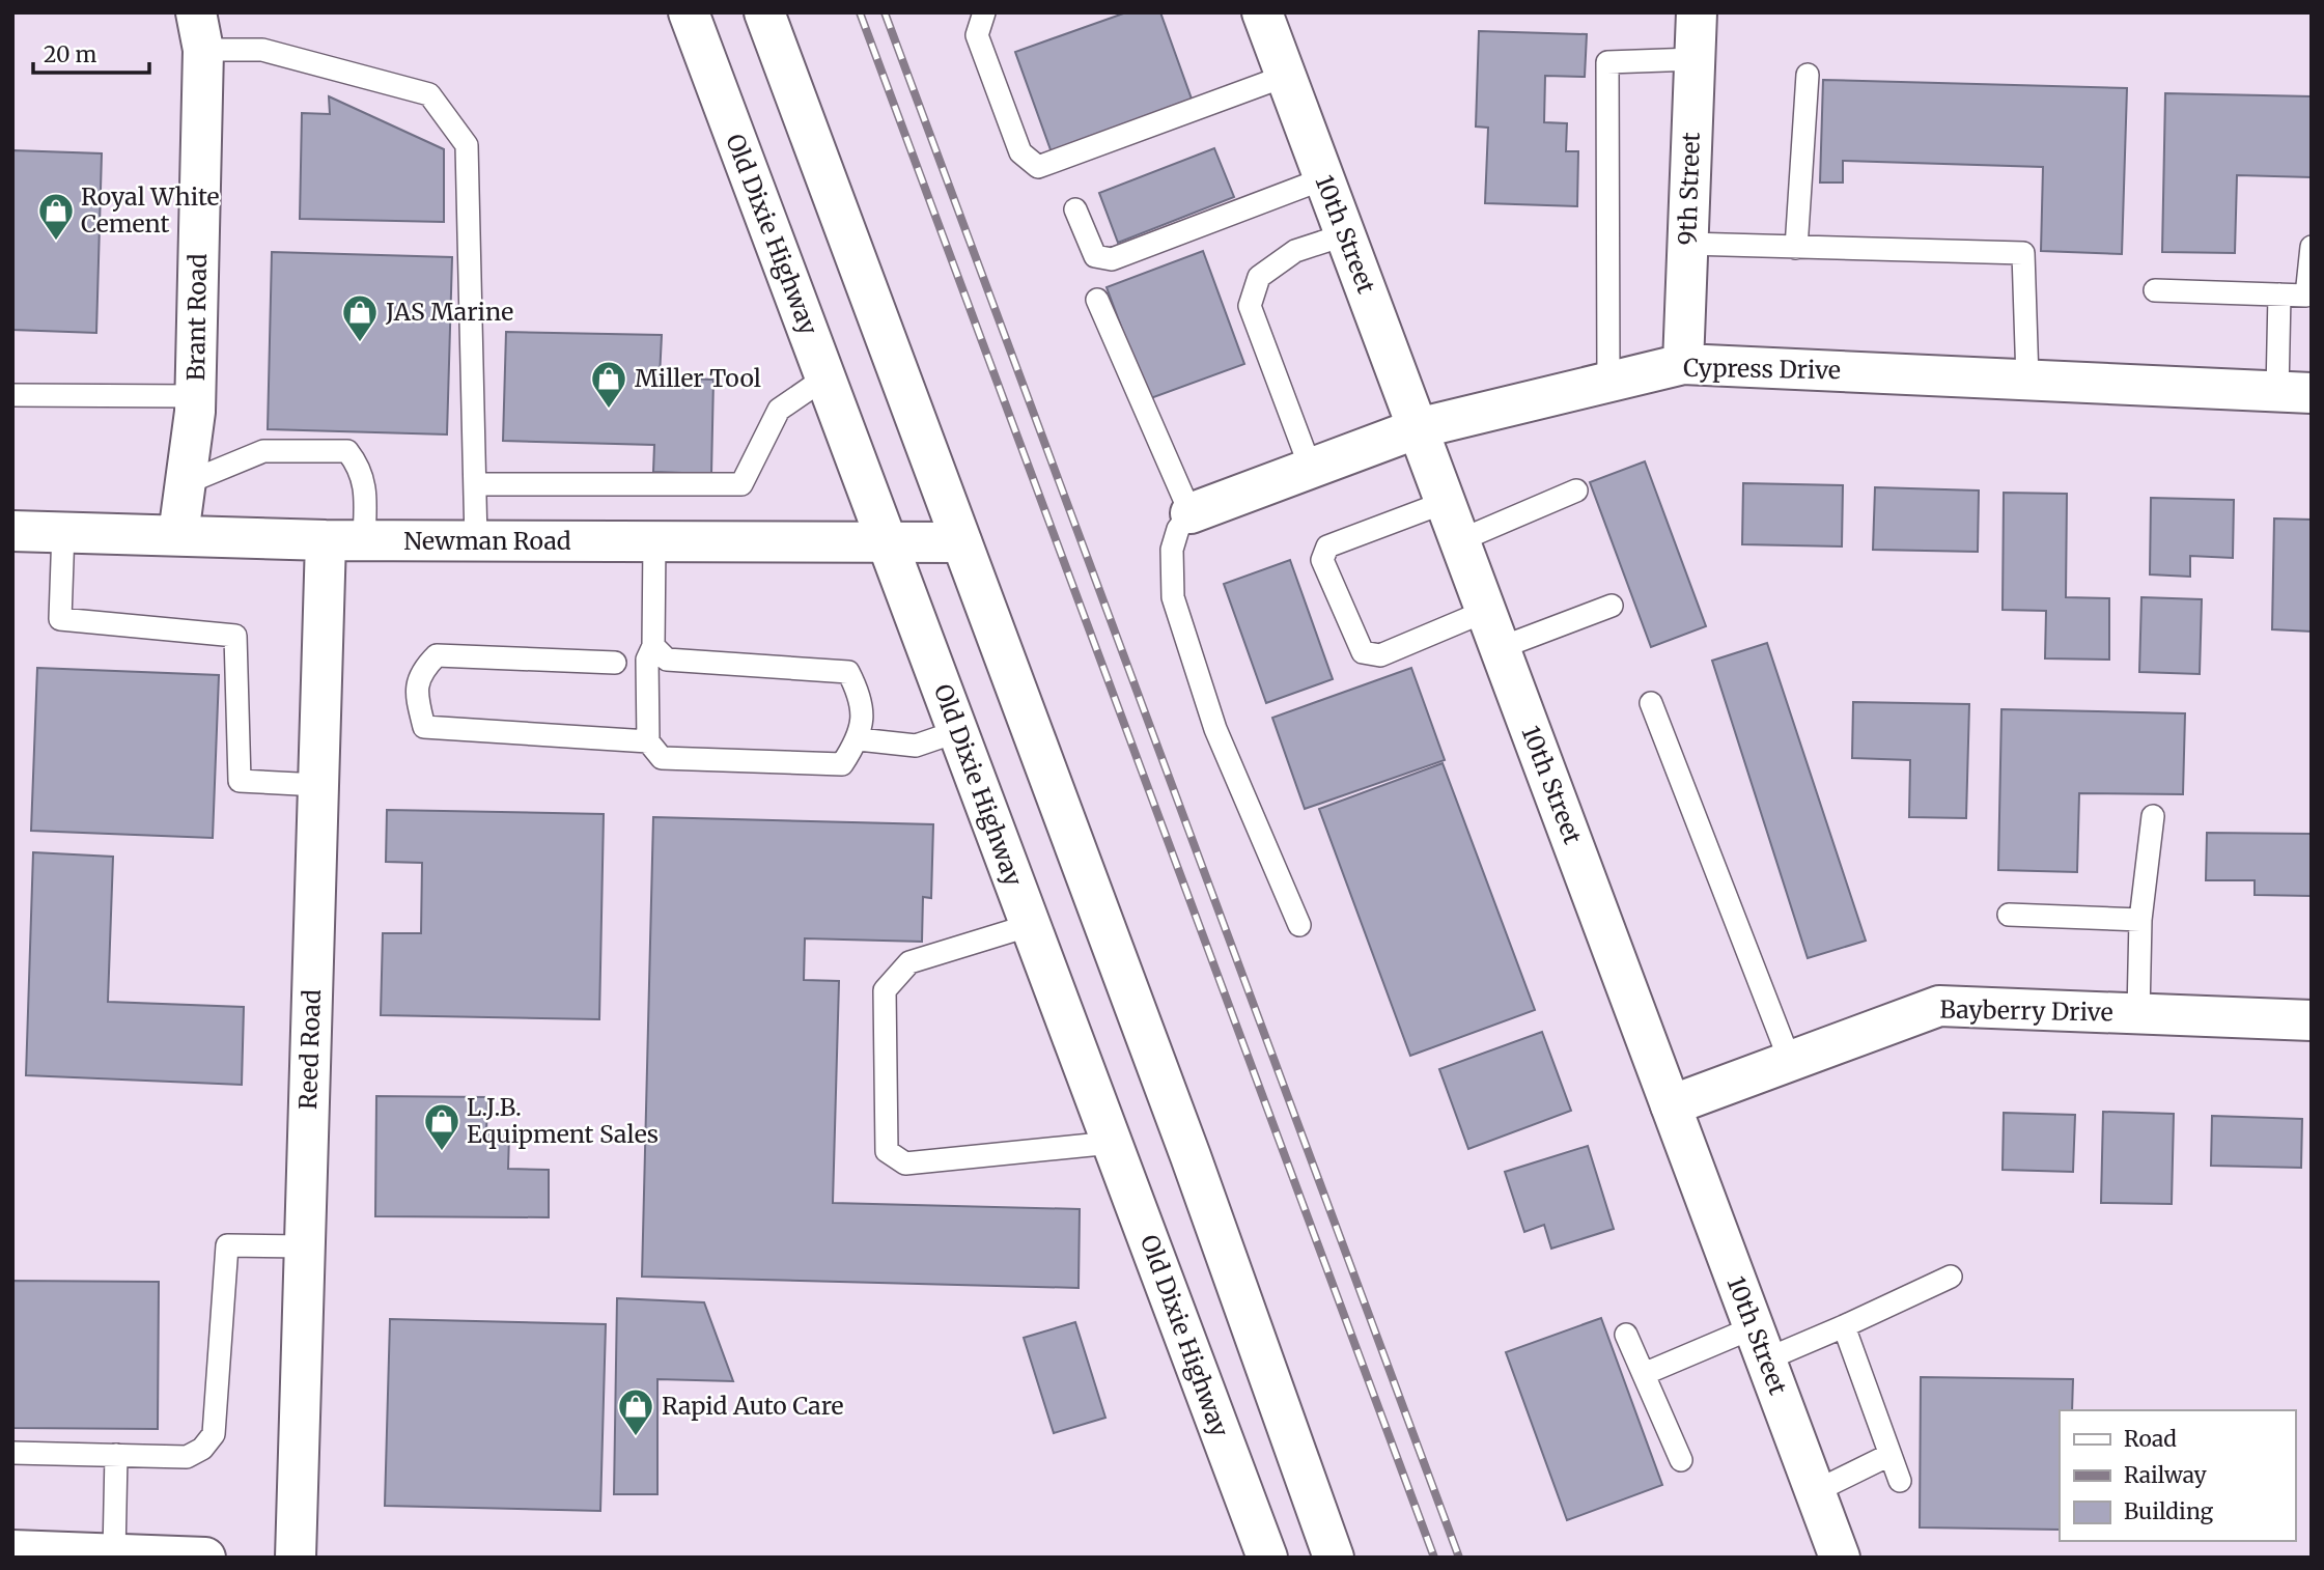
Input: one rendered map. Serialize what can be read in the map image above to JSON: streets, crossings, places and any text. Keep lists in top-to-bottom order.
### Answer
{
  "streets": {
    "street": [
      "9th Street",
      "Old Dixie Highway",
      "10th Street",
      "Brant Road",
      "Cypress Drive",
      "Newman Road",
      "Bayberry Drive",
      "Reed Road"
    ]
  },
  "crossings": [
    ["9th Street", "Cypress Drive"],
    ["Old Dixie Highway", "Newman Road"],
    ["10th Street", "Cypress Drive"],
    ["10th Street", "Bayberry Drive"],
    ["Brant Road", "Newman Road"],
    ["Newman Road", "Reed Road"]
  ],
  "places": {
    "shop": [
      "Royal White Cement",
      "JAS Marine",
      "Miller Tool",
      "L.J.B. Equipment Sales",
      "Rapid Auto Care"
    ]
  },
  "legend": ["Road", "Railway", "Building"],
  "scale_bar": "20 m"
}
